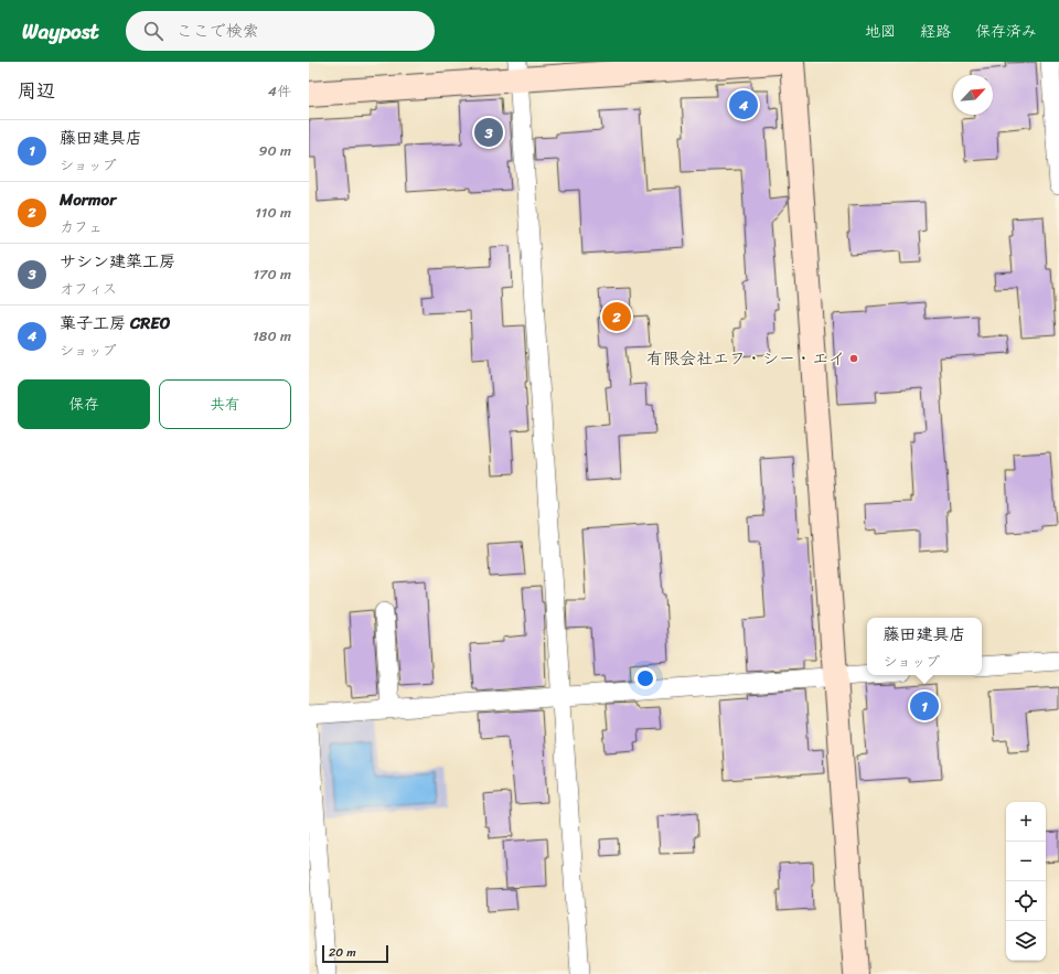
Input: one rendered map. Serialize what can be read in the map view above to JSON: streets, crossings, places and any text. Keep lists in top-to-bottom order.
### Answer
{
  "places": ["有限会社エフ・シー・エイ"],
  "scale_bar": "20 m",
  "north": "top right",
  "page": {
    "header": "Waypost",
    "search": "ここで検索",
    "nav": ["地図", "経路", "保存済み"],
    "heading": ["周辺", "4件"],
    "pins": [
      "4",
      "3",
      "2",
      "1"
    ],
    "list": [
      {
        "mark": "1",
        "name": "藤田建具店",
        "note": "ショップ",
        "value": "90 m"
      },
      {
        "mark": "2",
        "name": "Mormor",
        "note": "カフェ",
        "value": "110 m"
      },
      {
        "mark": "3",
        "name": "サシン建築工房",
        "note": "オフィス",
        "value": "170 m"
      },
      {
        "mark": "4",
        "name": "菓子工房 CREO",
        "note": "ショップ",
        "value": "180 m"
      }
    ],
    "buttons": ["保存", "共有"],
    "popup": ["藤田建具店", "ショップ"],
    "map_buttons": ["+", "−"],
    "scale": "20 m"
  }
}
